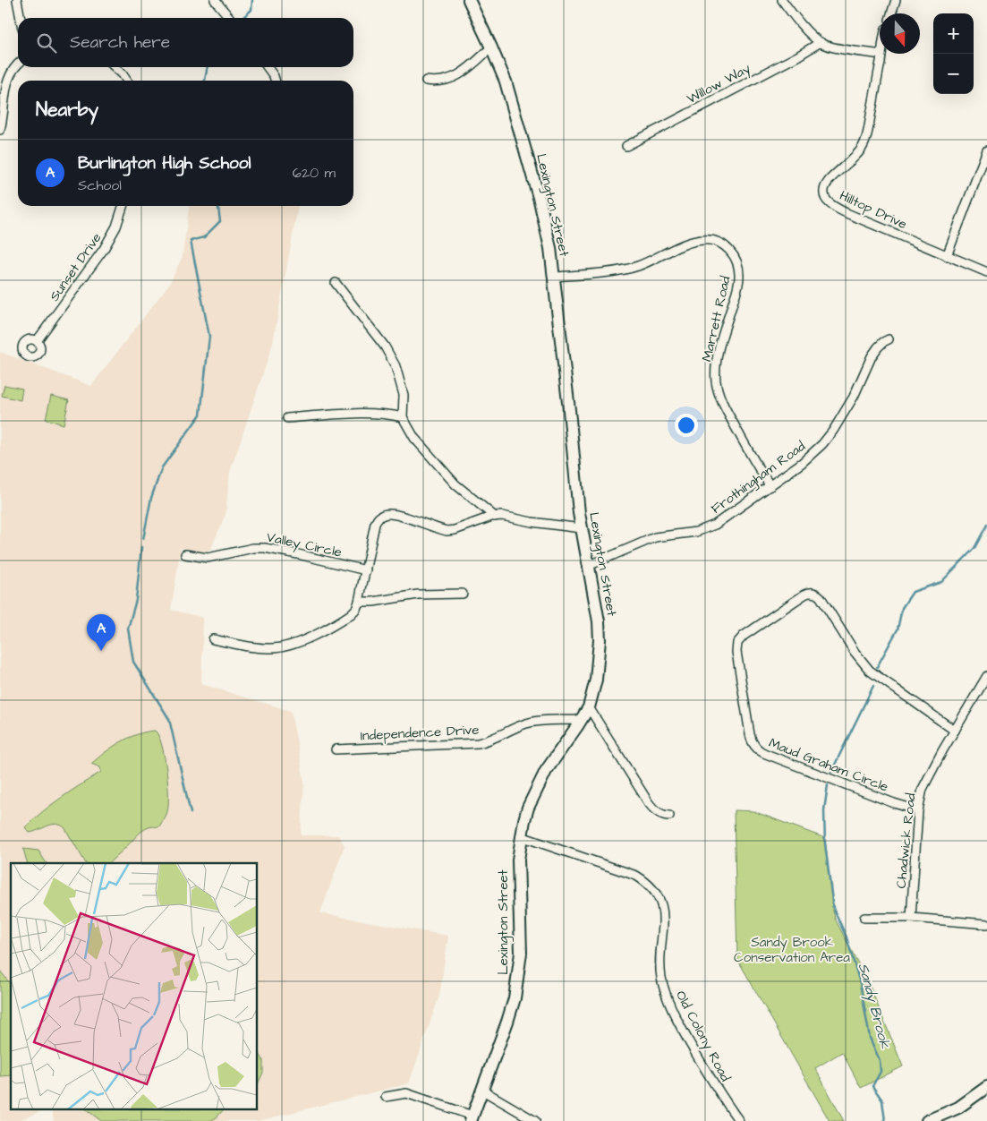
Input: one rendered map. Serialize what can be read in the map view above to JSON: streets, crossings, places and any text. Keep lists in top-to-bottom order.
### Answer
{
  "streets": {
    "street": [
      "Willow Way",
      "Lexington Street",
      "Hilltop Drive",
      "Sunset Drive",
      "Marrett Road",
      "Frothingham Road",
      "Valley Circle",
      "Independence Drive",
      "Maud Graham Circle",
      "Chadwick Road",
      "Old Colony Road"
    ]
  },
  "crossings": [
    ["Lexington Street", "Marrett Road"],
    ["Lexington Street", "Frothingham Road"],
    ["Lexington Street", "Independence Drive"],
    ["Lexington Street", "Old Colony Road"],
    ["Marrett Road", "Frothingham Road"],
    ["Maud Graham Circle", "Chadwick Road"]
  ],
  "water": ["Sandy Brook"],
  "parks": ["Sandy Brook Conservation Area"],
  "north": "bottom",
  "page": {
    "map_buttons": ["+", "−"],
    "search": "Search here",
    "heading": "Nearby",
    "list": [
      {
        "mark": "A",
        "name": "Burlington High School",
        "note": "School",
        "value": "620 m"
      }
    ],
    "pins": "A"
  }
}
